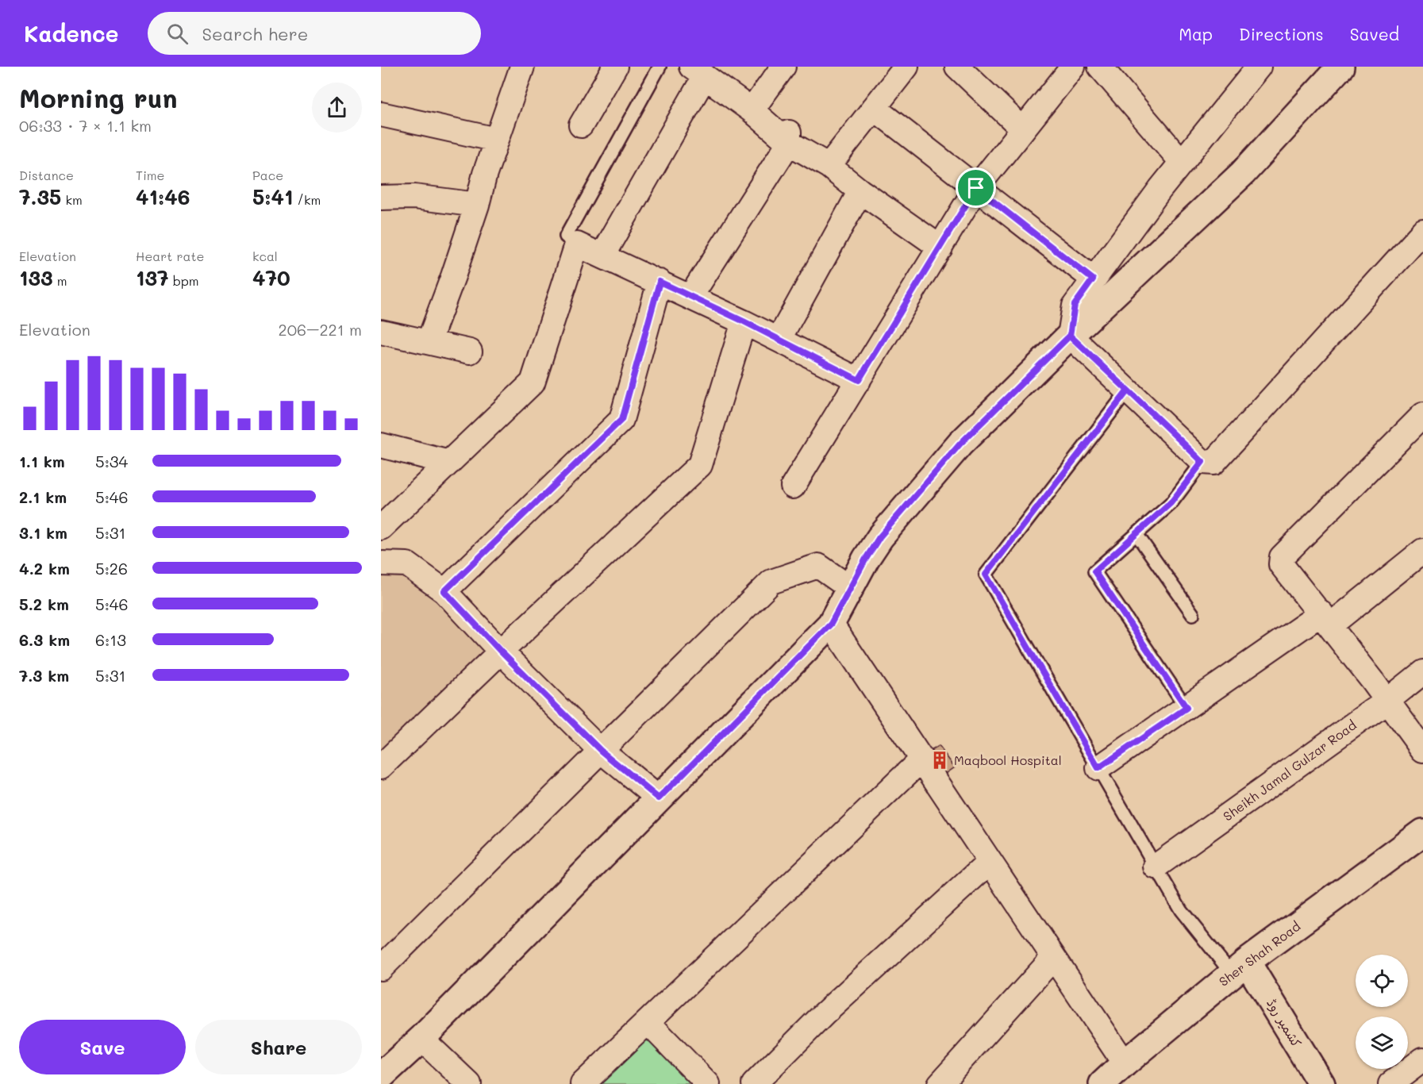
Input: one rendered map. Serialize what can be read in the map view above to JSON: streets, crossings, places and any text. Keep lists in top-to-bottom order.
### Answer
{
  "streets": {
    "street": ["Sheikh Jamal Gulzar Road", "Sher Shah Road", "کشمیر روڈ"]
  },
  "crossings": [
    ["Sher Shah Road", "کشمیر روڈ"]
  ],
  "places": {
    "building": ["Maqbool Hospital"]
  },
  "page": {
    "header": "Kadence",
    "search": "Search here",
    "nav": ["Map", "Directions", "Saved"],
    "heading": ["Morning run", "06:33 · 7 × 1.1 km"],
    "stats": [
      ["Distance", "7.35 km"],
      ["Time", "41:46"],
      ["Pace", "5:41 /km"],
      ["Elevation", "133 m"],
      ["Heart rate", "137 bpm"],
      ["kcal", "470"]
    ],
    "chart": ["Elevation", "206–221 m"],
    "list": [
      {
        "name": "1.1 km",
        "note": "5:34"
      },
      {
        "name": "2.1 km",
        "note": "5:46"
      },
      {
        "name": "3.1 km",
        "note": "5:31"
      },
      {
        "name": "4.2 km",
        "note": "5:26"
      },
      {
        "name": "5.2 km",
        "note": "5:46"
      },
      {
        "name": "6.3 km",
        "note": "6:13"
      },
      {
        "name": "7.3 km",
        "note": "5:31"
      }
    ],
    "buttons": ["Save", "Share"]
  }
}
